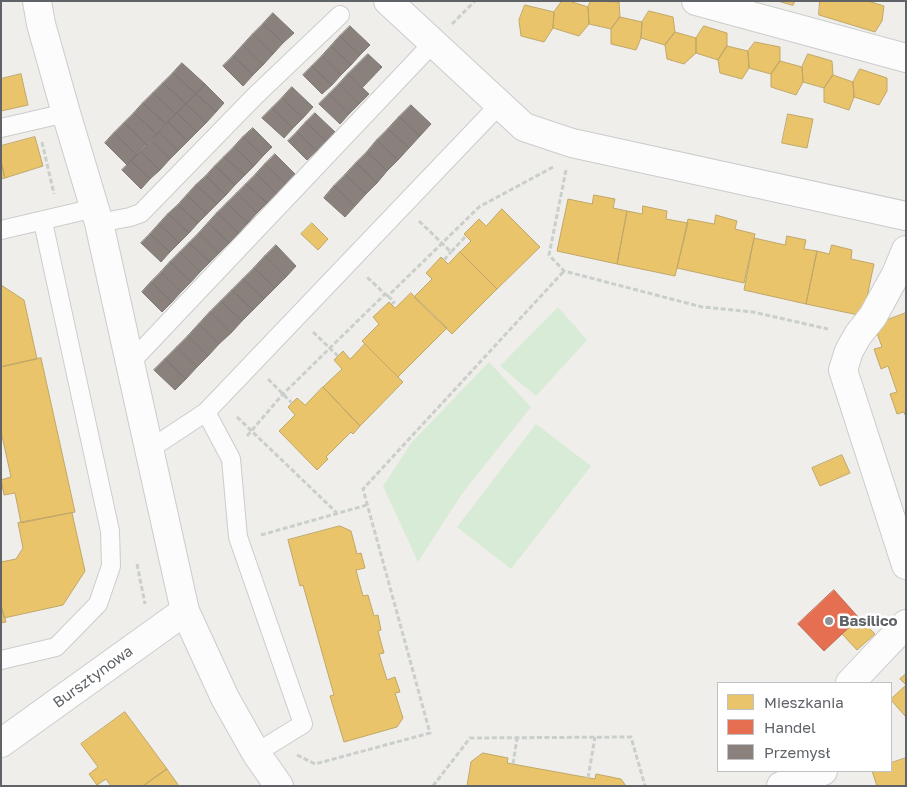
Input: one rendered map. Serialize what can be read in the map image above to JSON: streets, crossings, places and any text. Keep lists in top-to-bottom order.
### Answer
{
  "streets": {
    "street": ["Bursztynowa"]
  },
  "places": ["Basilico"],
  "legend": ["Mieszkania", "Handel", "Przemysł"]
}
